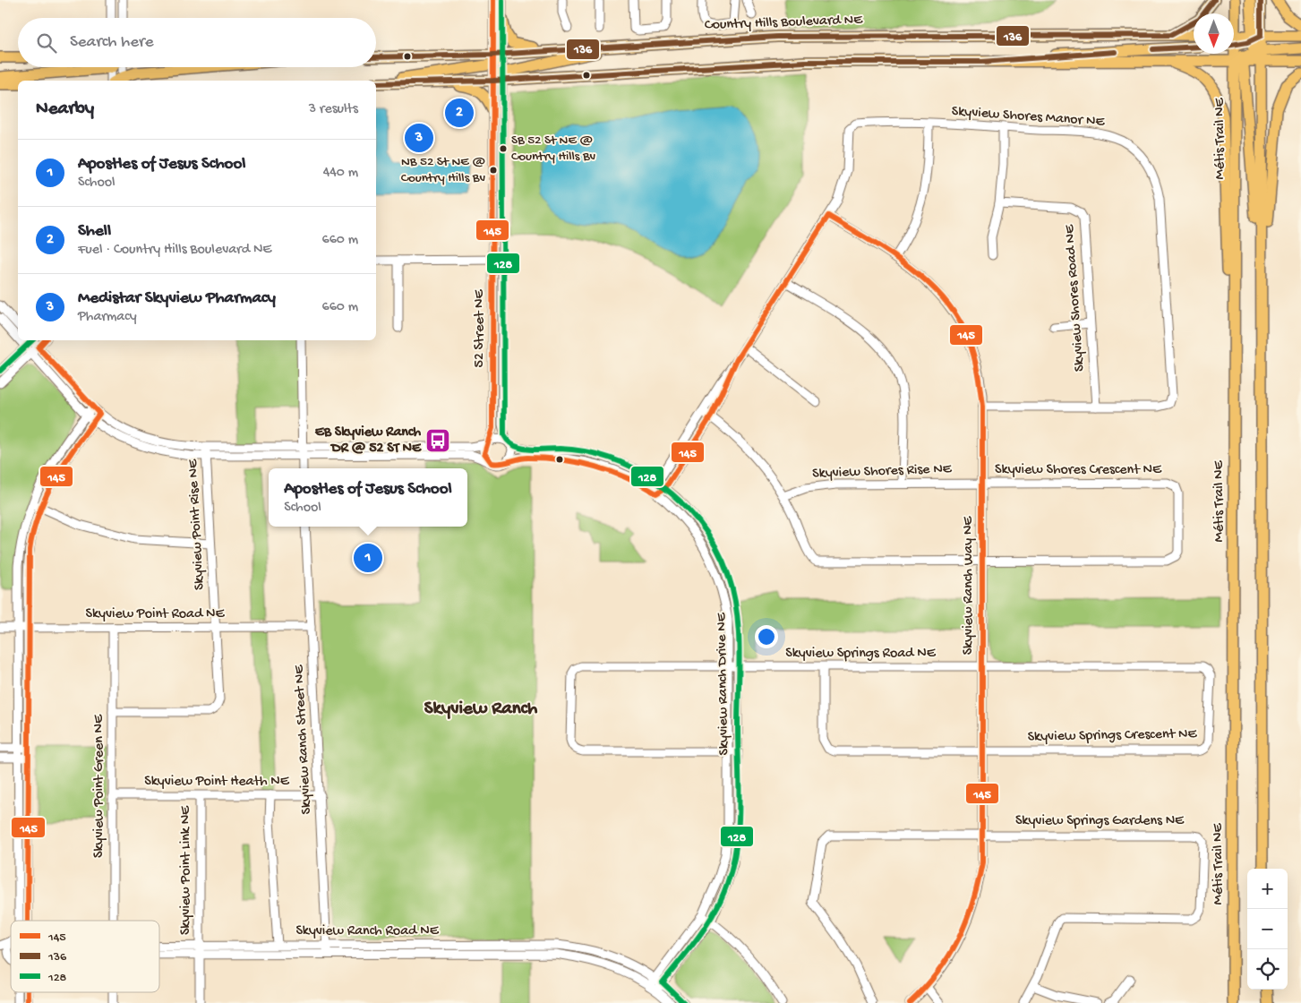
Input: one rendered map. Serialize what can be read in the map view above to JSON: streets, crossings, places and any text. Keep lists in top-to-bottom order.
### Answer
{
  "streets": {
    "main road": ["Country Hills Boulevard NE", "Métis Trail NE"],
    "street": [
      "Skyview Shores Manor NE",
      "Skyview Shores Road NE",
      "52 Street NE",
      "Skyview Shores Crescent NE",
      "Skyview Shores Rise NE",
      "Skyview Point Rise NE",
      "Skyview Ranch Way NE",
      "Skyview Point Road NE",
      "Skyview Springs Road NE",
      "Skyview Ranch Drive NE",
      "Skyview Springs Crescent NE",
      "Skyview Ranch Street NE",
      "Skyview Point Heath NE",
      "Skyview Point Green NE",
      "Skyview Springs Gardens NE",
      "Skyview Point Link NE",
      "Skyview Ranch Road NE"
    ]
  },
  "crossings": [
    ["Country Hills Boulevard NE", "52 Street NE"],
    ["Skyview Shores Manor NE", "Skyview Shores Road NE"],
    ["Skyview Shores Manor NE", "Skyview Shores Crescent NE"],
    ["Skyview Shores Manor NE", "Skyview Ranch Way NE"],
    ["Skyview Shores Manor NE", "Skyview Ranch Drive NE"],
    ["52 Street NE", "Skyview Ranch Drive NE"],
    ["Skyview Shores Crescent NE", "Skyview Shores Rise NE"],
    ["Skyview Shores Crescent NE", "Skyview Ranch Way NE"],
    ["Skyview Shores Rise NE", "Skyview Ranch Way NE"],
    ["Skyview Point Rise NE", "Skyview Point Road NE"],
    ["Skyview Point Rise NE", "Skyview Point Green NE"],
    ["Skyview Ranch Way NE", "Skyview Springs Road NE"],
    ["Skyview Ranch Way NE", "Skyview Springs Crescent NE"],
    ["Skyview Ranch Way NE", "Skyview Springs Gardens NE"],
    ["Skyview Point Road NE", "Skyview Ranch Street NE"],
    ["Skyview Point Road NE", "Skyview Point Green NE"],
    ["Skyview Springs Road NE", "Skyview Ranch Drive NE"],
    ["Skyview Springs Road NE", "Skyview Springs Crescent NE"],
    ["Skyview Ranch Drive NE", "Skyview Ranch Road NE"],
    ["Skyview Ranch Street NE", "Skyview Point Heath NE"],
    ["Skyview Ranch Street NE", "Skyview Ranch Road NE"],
    ["Skyview Point Heath NE", "Skyview Point Green NE"],
    ["Skyview Point Heath NE", "Skyview Point Link NE"],
    ["Skyview Point Link NE", "Skyview Ranch Road NE"]
  ],
  "districts": ["Skyview Ranch"],
  "places": {
    "other": ["SB 52 St NE @ Country Hills Bv", "NB 52 St NE @ Country Hills Bv"],
    "bus stop": ["EB Skyview Ranch DR @ 52 ST NE"]
  },
  "lines": ["transit line 145", "transit line 136", "transit line 128"],
  "legend": ["145", "136", "128"],
  "north": "bottom",
  "page": {
    "search": "Search here",
    "heading": ["Nearby", "3 results"],
    "pins": ["2", "3", "1"],
    "list": [
      {
        "mark": "1",
        "name": "Apostles of Jesus School",
        "note": "School",
        "value": "440 m"
      },
      {
        "mark": "2",
        "name": "Shell",
        "note": "Fuel · Country Hills Boulevard NE",
        "value": "660 m"
      },
      {
        "mark": "3",
        "name": "Medistar Skyview Pharmacy",
        "note": "Pharmacy",
        "value": "660 m"
      }
    ],
    "popup": ["Apostles of Jesus School", "School"],
    "map_buttons": ["+", "−"]
  }
}
